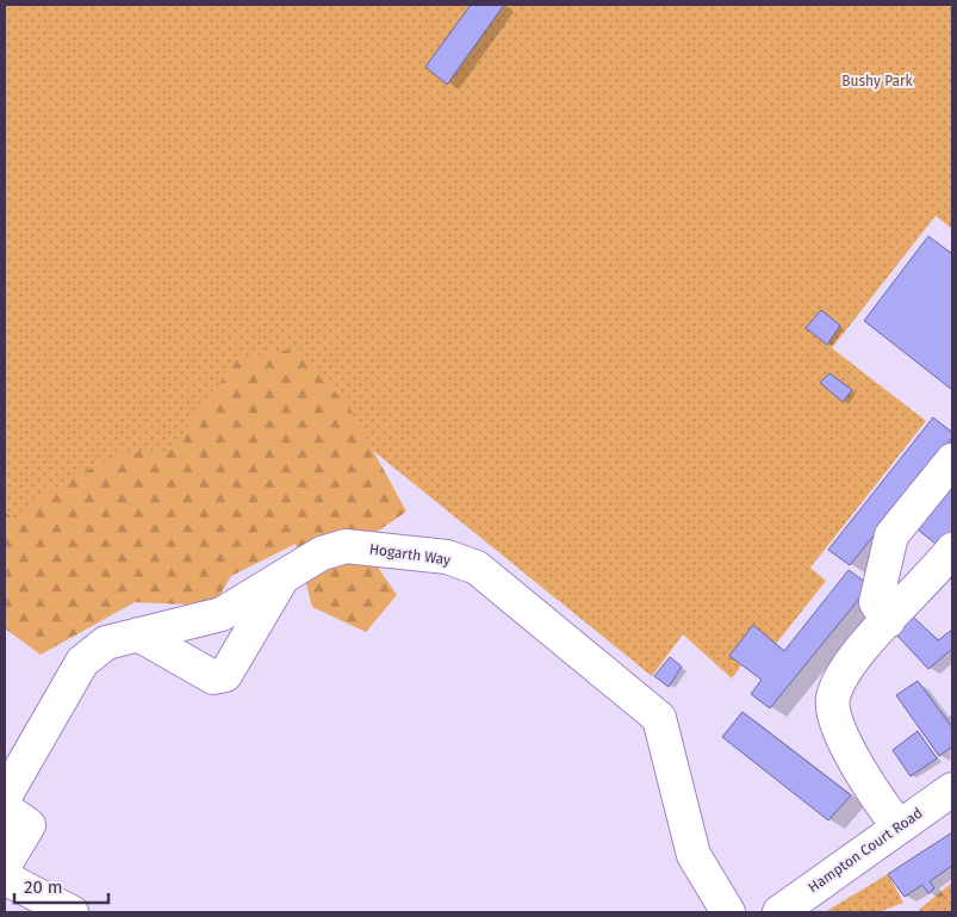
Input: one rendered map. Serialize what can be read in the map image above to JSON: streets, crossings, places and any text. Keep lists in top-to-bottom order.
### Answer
{
  "streets": {
    "main road": ["Hogarth Way", "Hampton Court Road"]
  },
  "parks": ["Bushy Park"],
  "scale_bar": "20 m"
}
